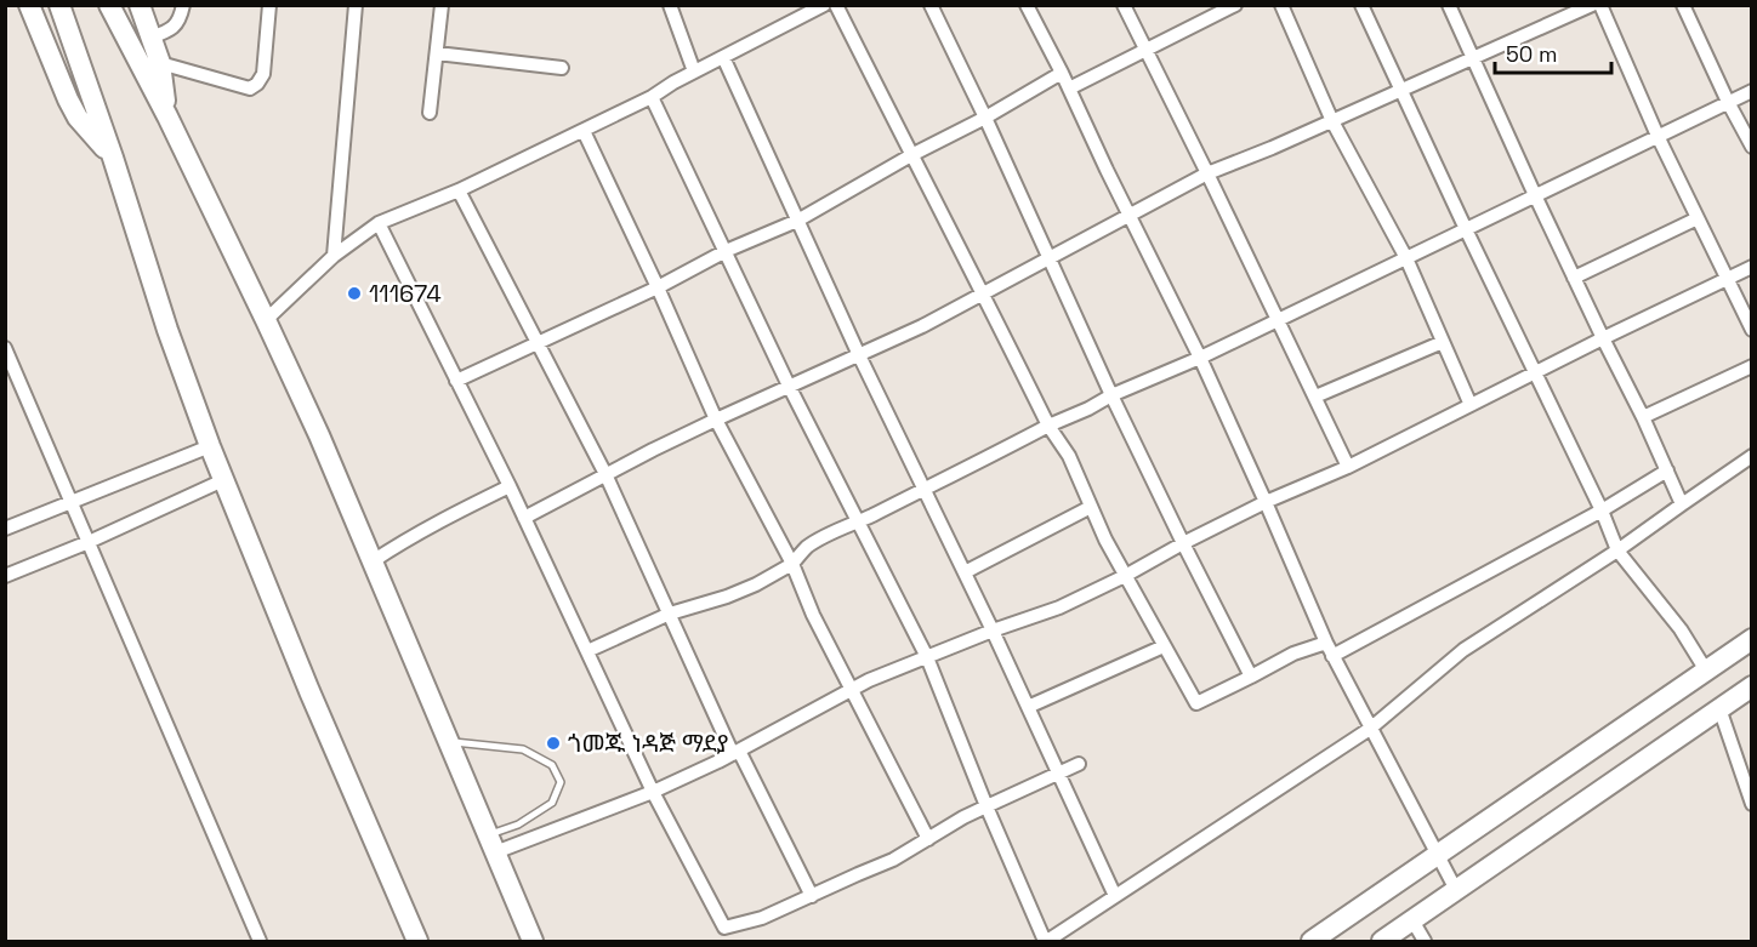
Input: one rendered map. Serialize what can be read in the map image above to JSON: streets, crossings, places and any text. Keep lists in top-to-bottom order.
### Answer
{
  "places": ["111674", "ጎመጁ ነዳጅ ማደያ"],
  "scale_bar": "50 m"
}
